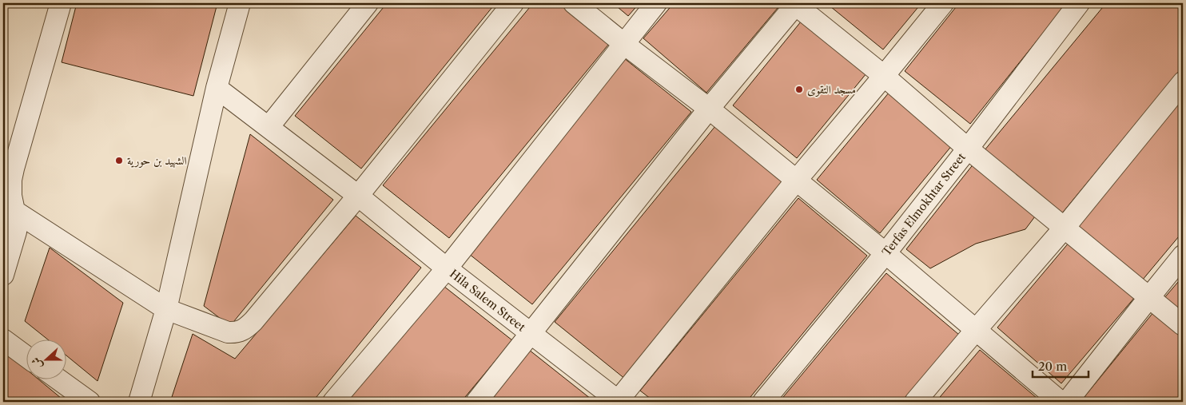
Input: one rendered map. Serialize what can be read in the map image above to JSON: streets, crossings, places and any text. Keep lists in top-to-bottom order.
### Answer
{
  "streets": {
    "street": ["Terfas Elmokhtar Street", "Hila Salem Street"]
  },
  "places": ["مسجد التقوى", "الشهيد بن حورية"],
  "scale_bar": "20 m",
  "north": "left"
}
